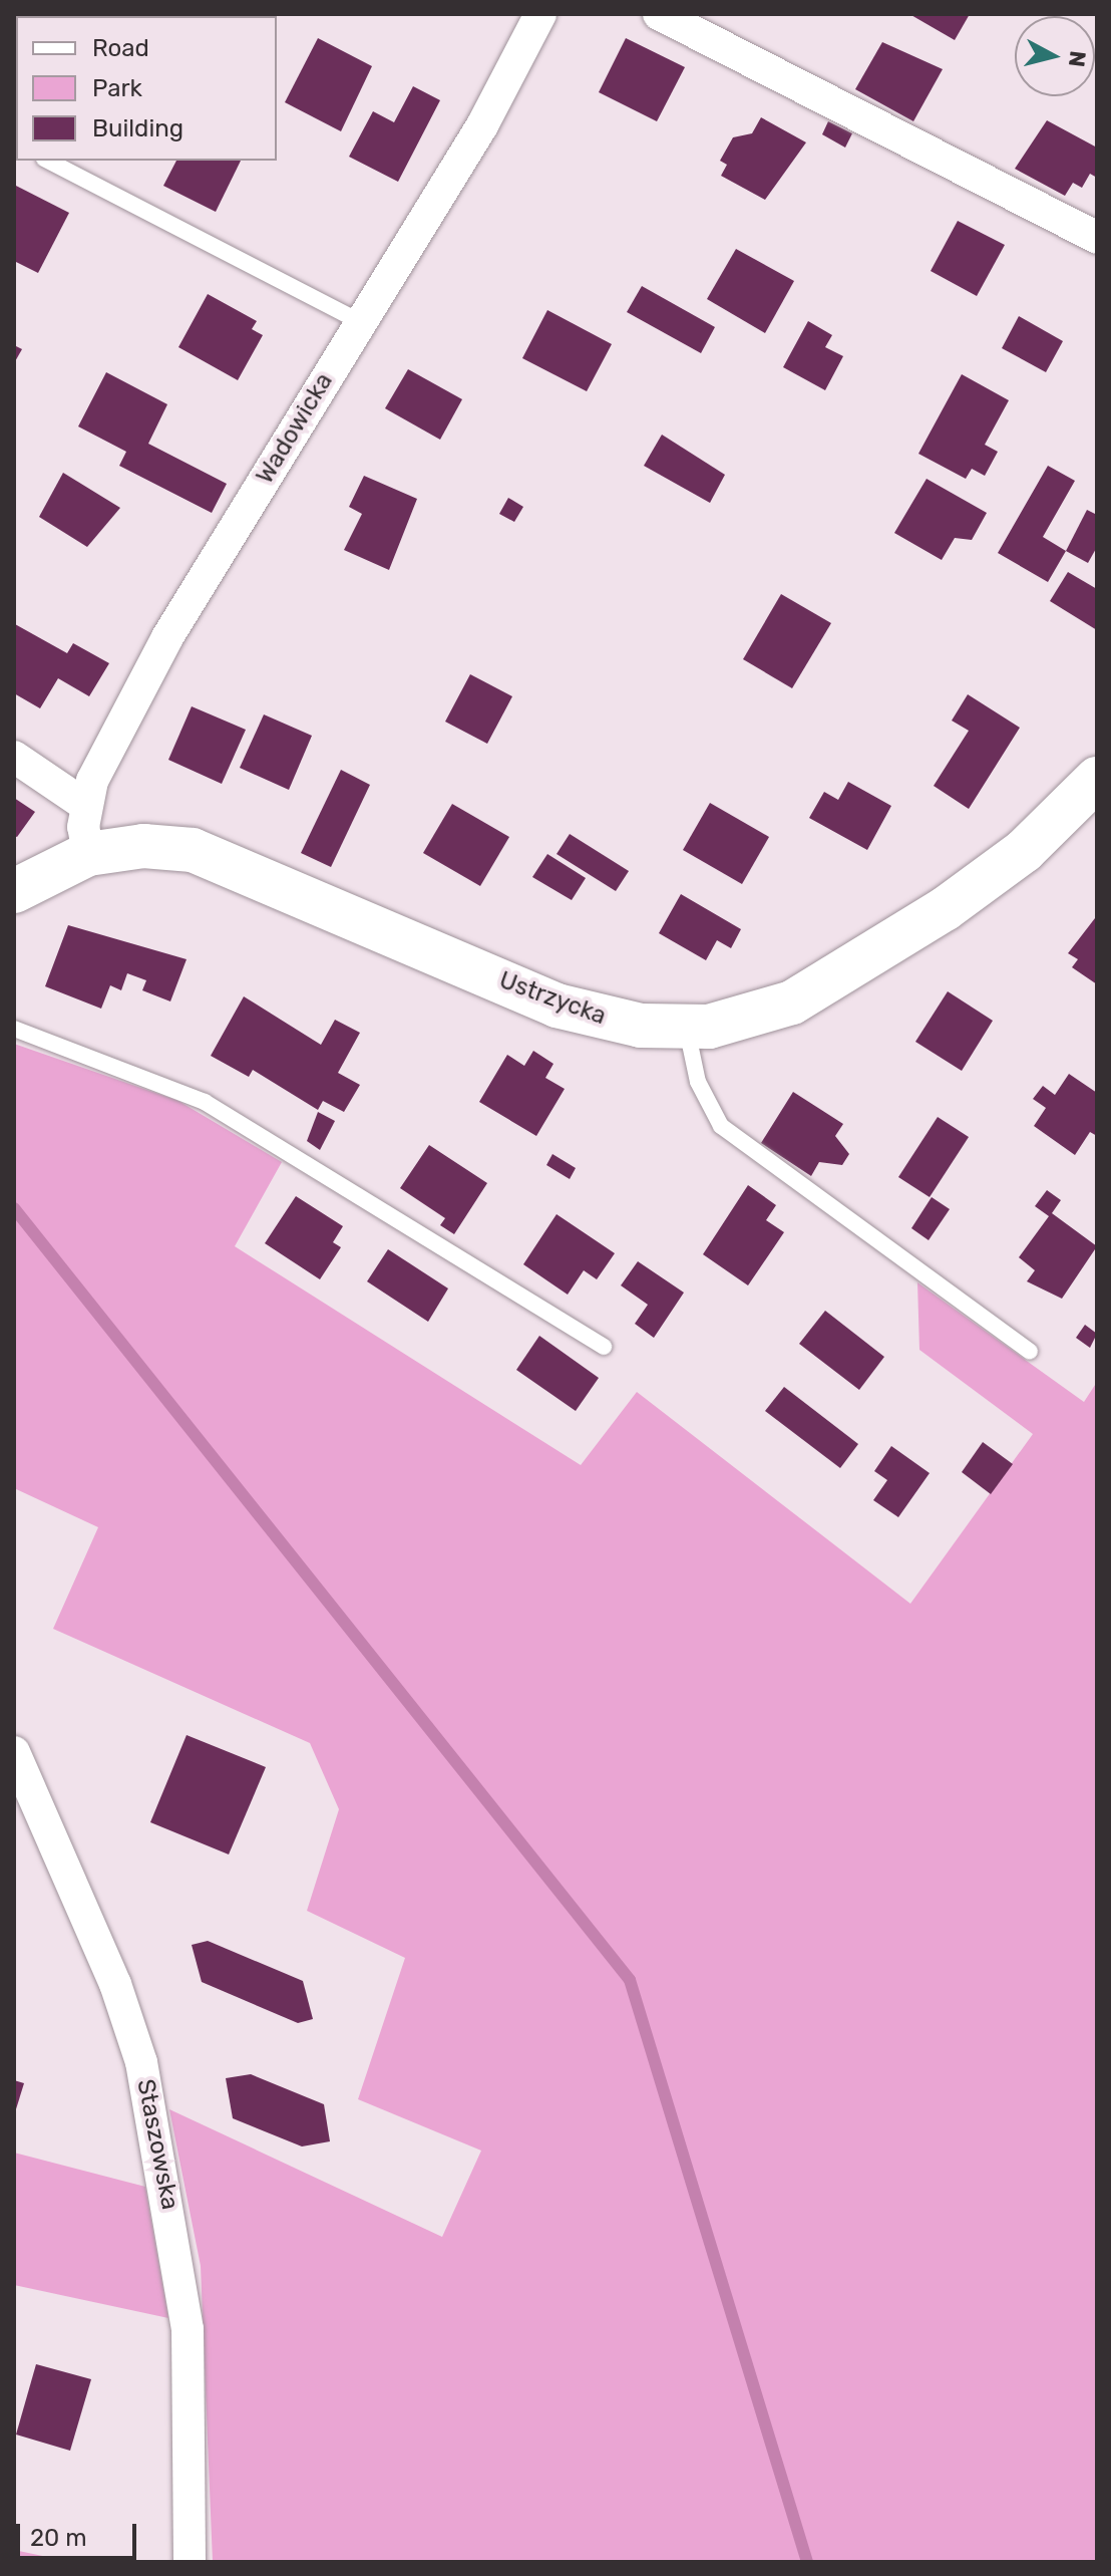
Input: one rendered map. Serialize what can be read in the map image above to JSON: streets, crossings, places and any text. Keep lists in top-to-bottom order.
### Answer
{
  "streets": {
    "street": ["Wadowicka", "Ustrzycka", "Staszowska"]
  },
  "crossings": [
    ["Wadowicka", "Ustrzycka"]
  ],
  "legend": ["Road", "Park", "Building"],
  "scale_bar": "20 m",
  "north": "right"
}
